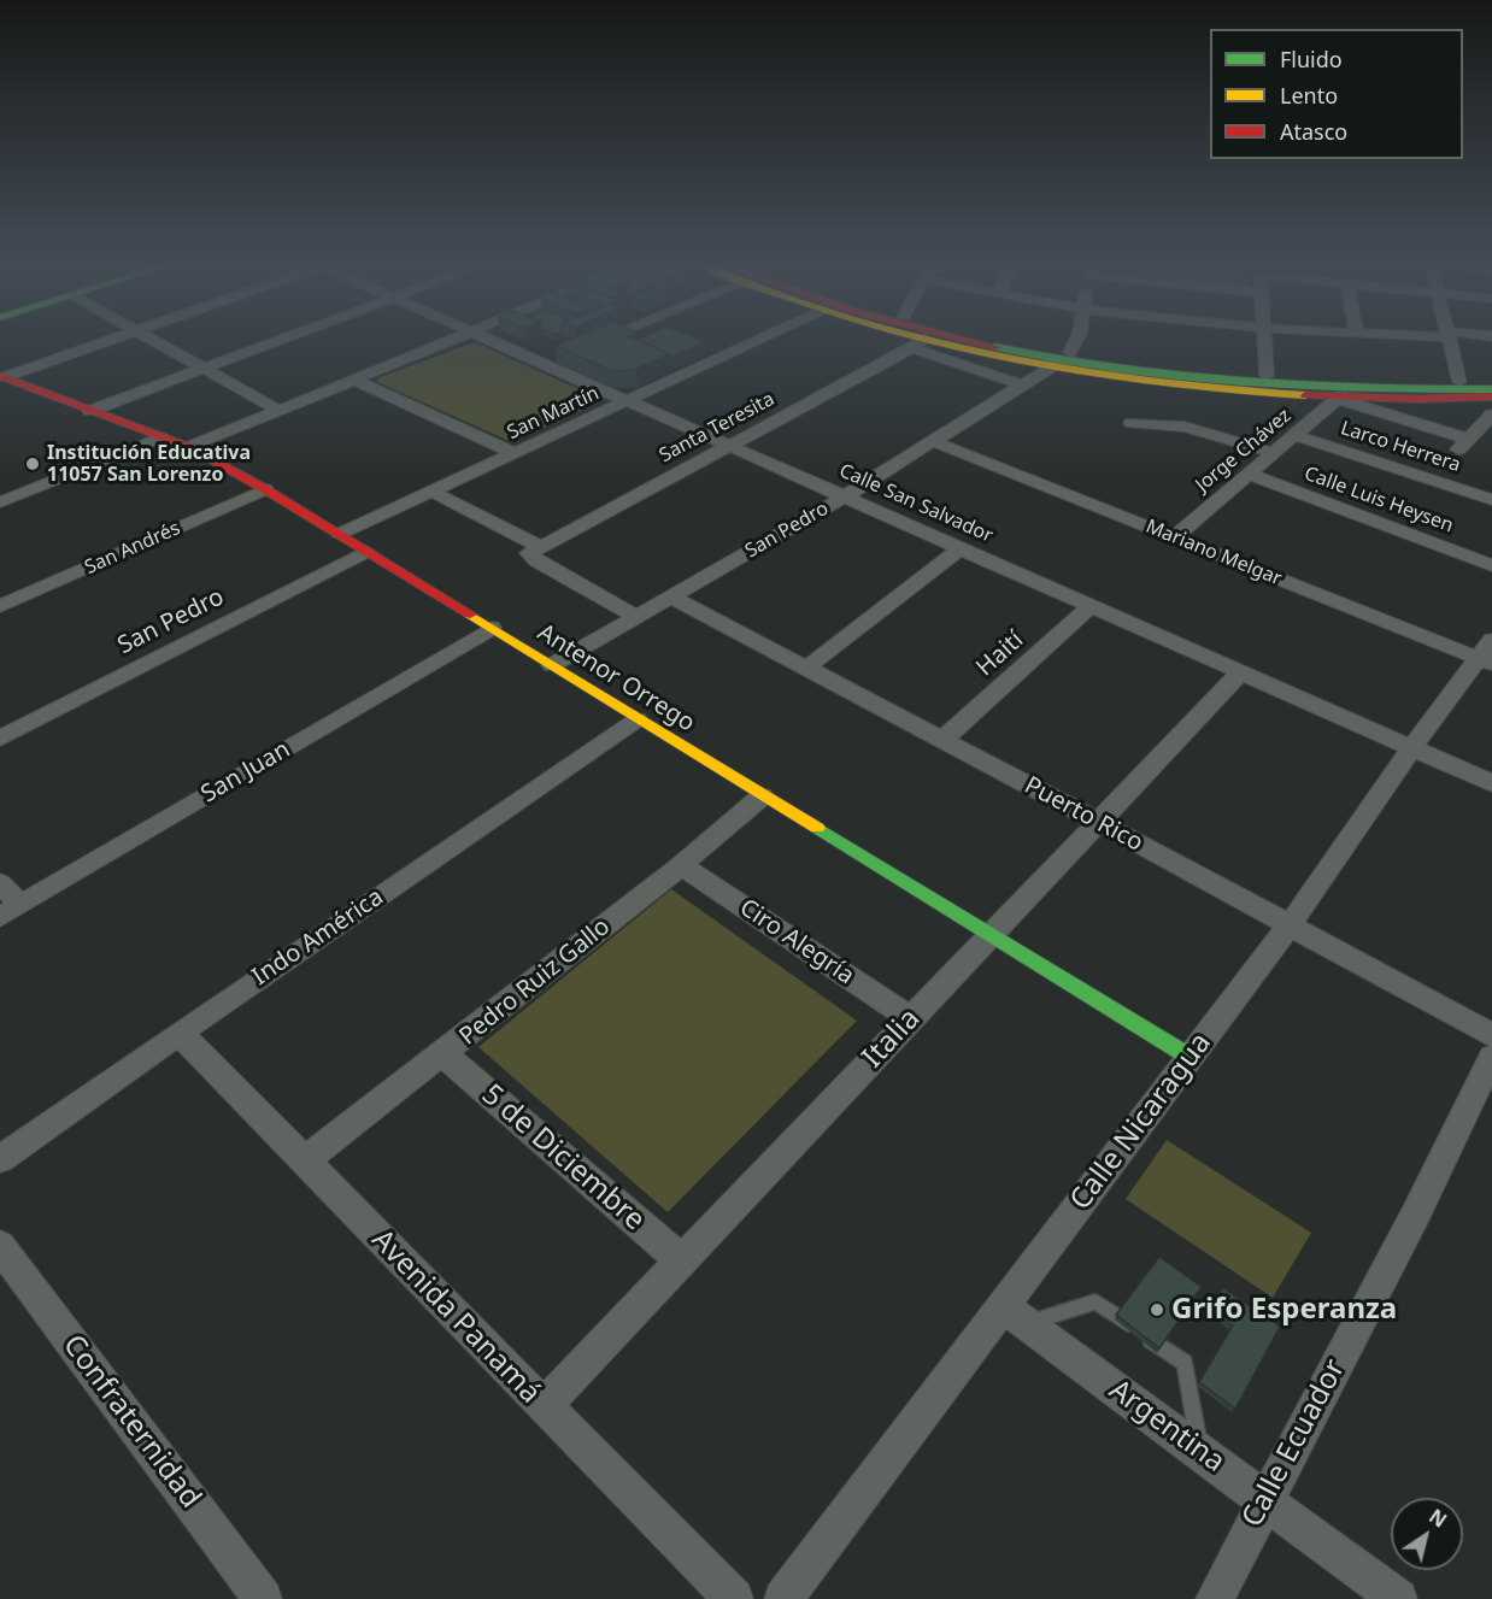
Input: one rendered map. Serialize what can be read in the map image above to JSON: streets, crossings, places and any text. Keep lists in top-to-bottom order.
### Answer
{
  "streets": {
    "street": [
      "San Martín",
      "Santa Teresita",
      "Larco Herrera",
      "Jorge Chávez",
      "Calle Luis Heysen",
      "Calle San Salvador",
      "San Pedro",
      "San Andrés",
      "Mariano Melgar",
      "Haití",
      "Antenor Orrego",
      "San Juan",
      "Puerto Rico",
      "Indo América",
      "Ciro Alegría",
      "Pedro Ruiz Gallo",
      "Italia",
      "Calle Nicaragua",
      "5 de Diciembre",
      "Avenida Panamá",
      "Confraternidad",
      "Argentina",
      "Calle Ecuador"
    ]
  },
  "crossings": [
    ["San Martín", "Calle San Salvador"],
    ["San Martín", "Antenor Orrego"],
    ["Santa Teresita", "Calle San Salvador"],
    ["Larco Herrera", "Jorge Chávez"],
    ["Jorge Chávez", "Calle Luis Heysen"],
    ["Jorge Chávez", "Mariano Melgar"],
    ["Calle San Salvador", "San Pedro"],
    ["Calle San Salvador", "Haití"],
    ["Calle San Salvador", "Italia"],
    ["Calle San Salvador", "Calle Nicaragua"],
    ["San Pedro", "Mariano Melgar"],
    ["San Pedro", "Antenor Orrego"],
    ["San Pedro", "Puerto Rico"],
    ["San Andrés", "Antenor Orrego"],
    ["Mariano Melgar", "Calle Nicaragua"],
    ["Haití", "Puerto Rico"],
    ["Antenor Orrego", "San Juan"],
    ["Antenor Orrego", "Indo América"],
    ["Antenor Orrego", "Pedro Ruiz Gallo"],
    ["Antenor Orrego", "Italia"],
    ["Antenor Orrego", "Calle Nicaragua"],
    ["Puerto Rico", "Italia"],
    ["Puerto Rico", "Calle Nicaragua"],
    ["Indo América", "Avenida Panamá"],
    ["Ciro Alegría", "Pedro Ruiz Gallo"],
    ["Ciro Alegría", "Italia"],
    ["Pedro Ruiz Gallo", "5 de Diciembre"],
    ["Pedro Ruiz Gallo", "Avenida Panamá"],
    ["Italia", "5 de Diciembre"],
    ["Italia", "Avenida Panamá"],
    ["Calle Nicaragua", "Argentina"],
    ["Argentina", "Calle Ecuador"]
  ],
  "places": ["Institución Educativa 11057 San Lorenzo", "Grifo Esperanza"],
  "legend": ["Fluido", "Lento", "Atasco"],
  "north": "top right"
}
